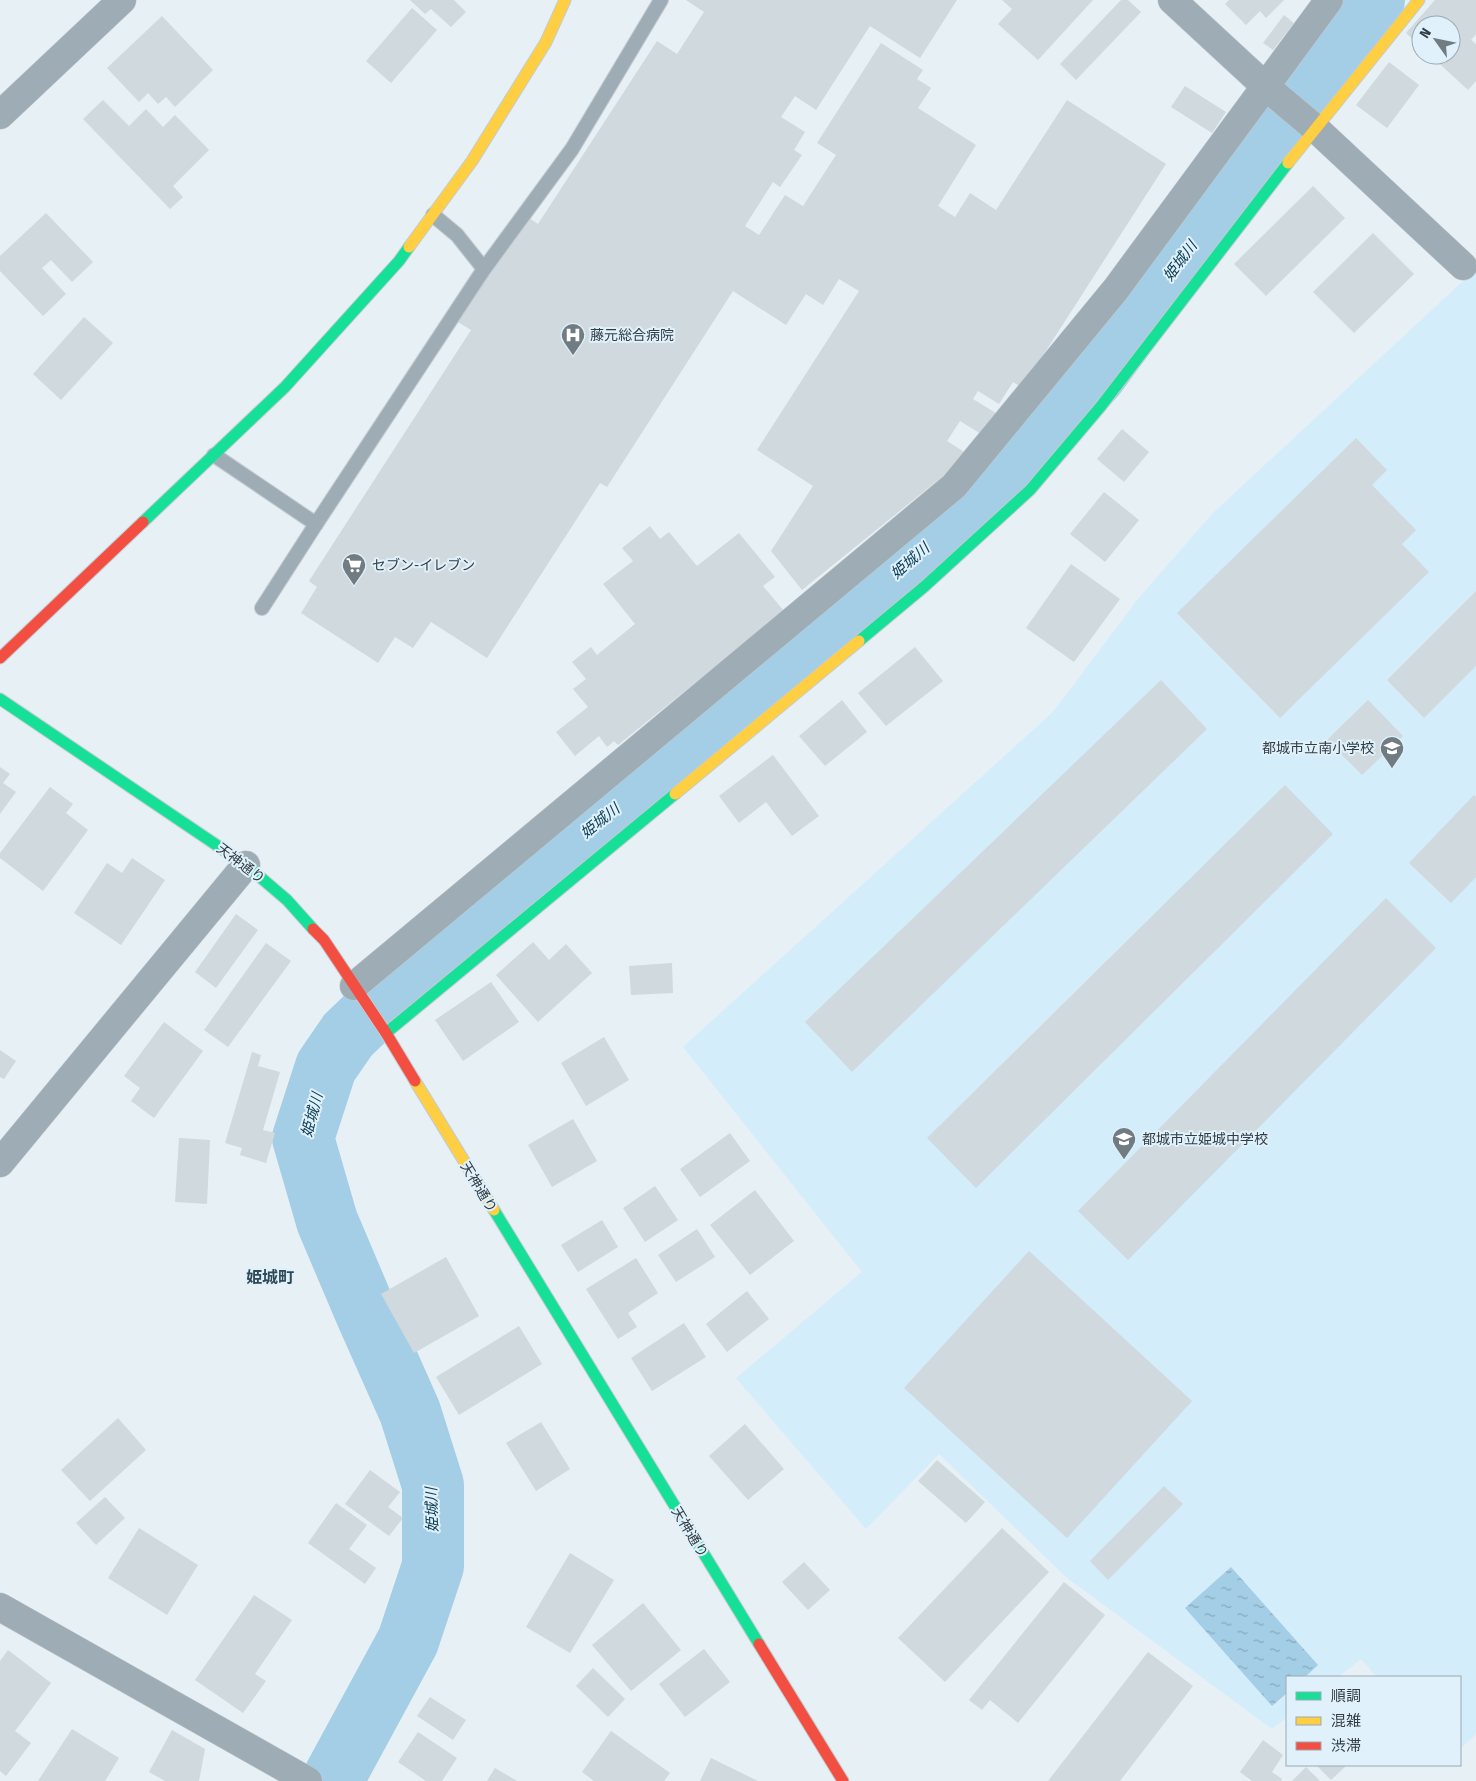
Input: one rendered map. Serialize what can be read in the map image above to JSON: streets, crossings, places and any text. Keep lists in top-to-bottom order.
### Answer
{
  "streets": {
    "street": ["天神通り"]
  },
  "districts": ["姫城町"],
  "water": ["姫城川"],
  "places": {
    "hospital": ["藤元総合病院"],
    "supermarket": ["セブン-イレブン"],
    "school or university": ["都城市立南小学校", "都城市立姫城中学校"]
  },
  "legend": ["順調", "混雑", "渋滞"],
  "north": "top left"
}
